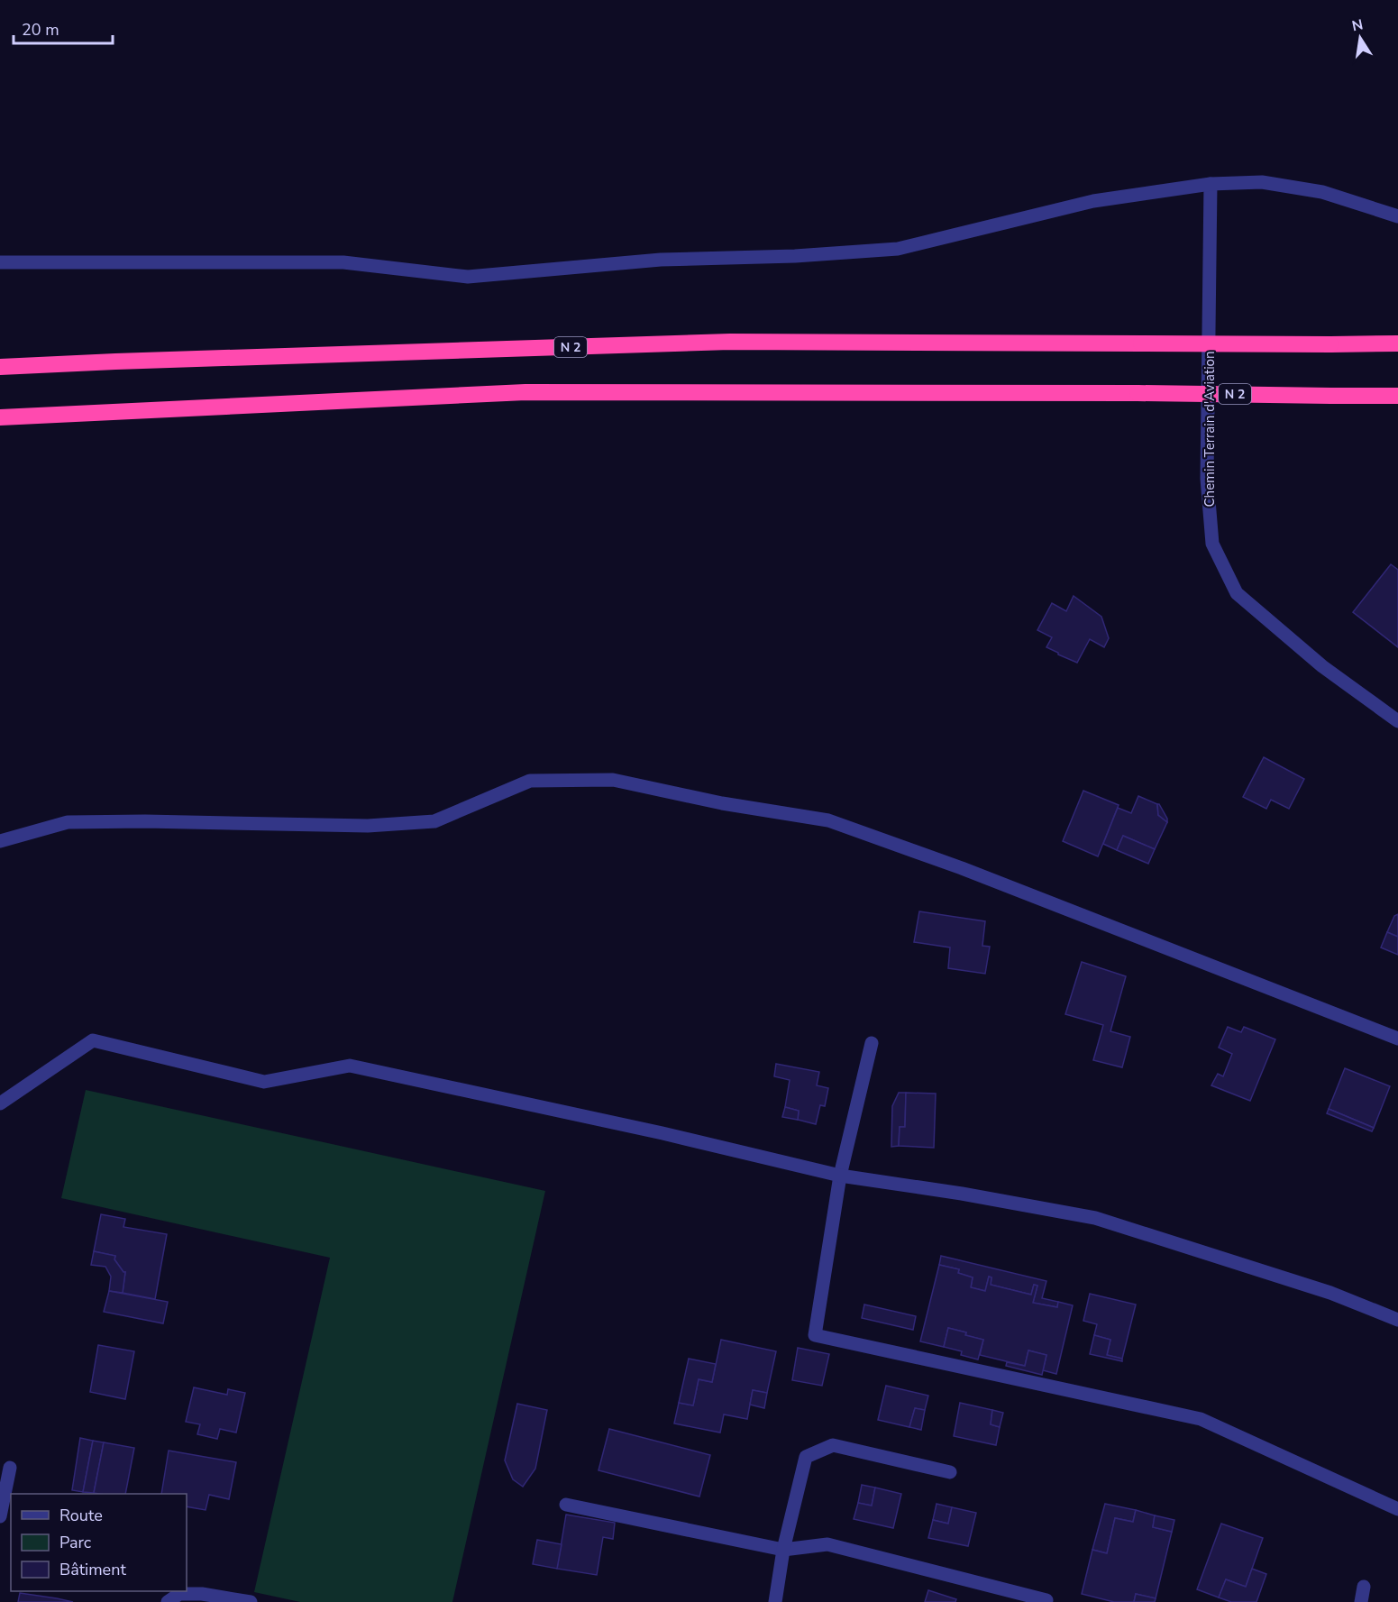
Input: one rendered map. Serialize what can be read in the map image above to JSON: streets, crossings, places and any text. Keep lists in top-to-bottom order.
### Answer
{
  "streets": {
    "highway": ["N 2"],
    "street": ["Chemin Terrain d'Aviation"]
  },
  "legend": ["Route", "Parc", "Bâtiment"],
  "scale_bar": "20 m",
  "north": "top"
}
